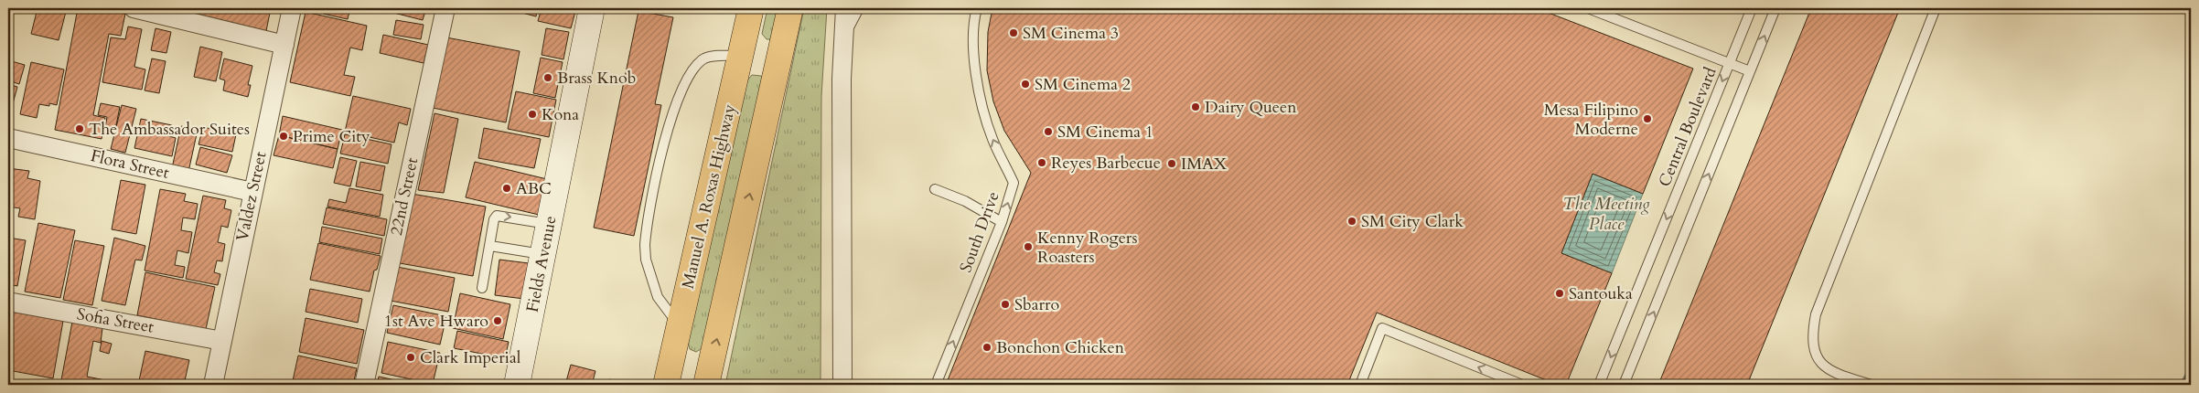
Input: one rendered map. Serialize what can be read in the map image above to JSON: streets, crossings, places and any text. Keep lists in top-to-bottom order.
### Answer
{
  "streets": {
    "main road": ["Manuel A. Roxas Highway", "Fields Avenue"],
    "street": [
      "Flora Street",
      "Valdez Street",
      "22nd Street",
      "Sofia Street"
    ],
    "lane": ["Central Boulevard", "South Drive"]
  },
  "crossings": [
    ["Flora Street", "Valdez Street"],
    ["Valdez Street", "Sofia Street"]
  ],
  "one_way": ["South Drive"],
  "water": ["The Meeting Place"],
  "places": [
    "SM Cinema 3",
    "Brass Knob",
    "SM Cinema 2",
    "Dairy Queen",
    "Kona",
    "Mesa Filipino Moderne",
    "The Ambassador Suites",
    "SM Cinema 1",
    "Prime City",
    "Reyes Barbecue",
    "IMAX",
    "ABC",
    "SM City Clark",
    "Kenny Rogers Roasters",
    "Santouka",
    "Sbarro",
    "1st Ave Hwaro",
    "Bonchon Chicken",
    "Clark Imperial"
  ]
}
